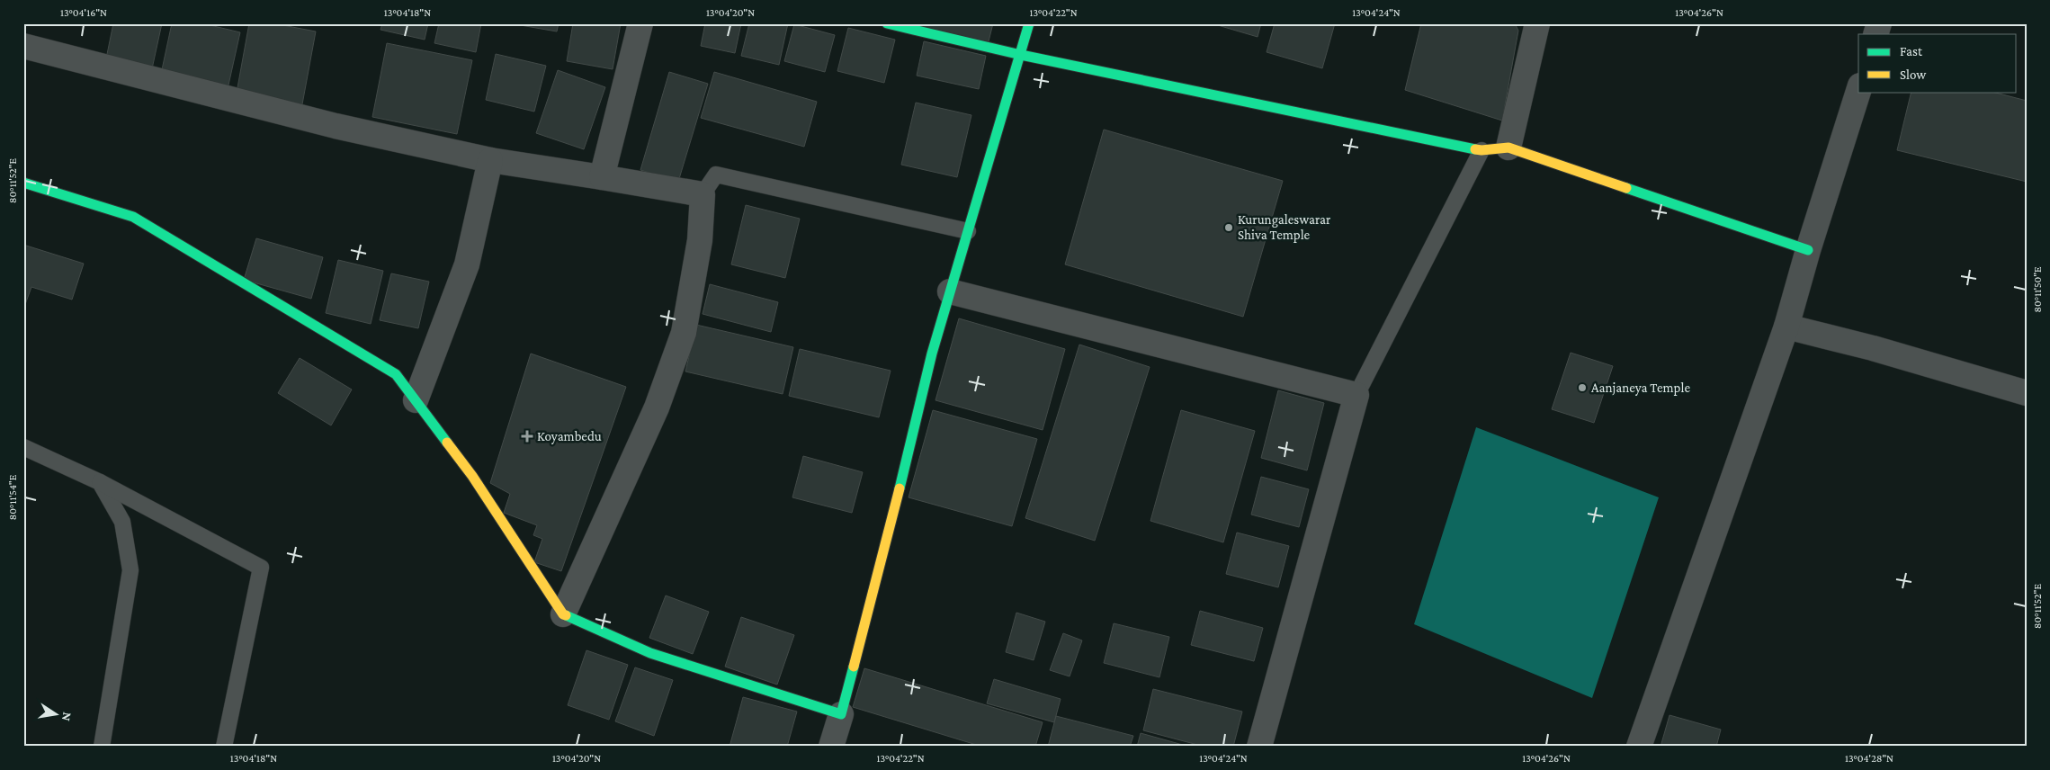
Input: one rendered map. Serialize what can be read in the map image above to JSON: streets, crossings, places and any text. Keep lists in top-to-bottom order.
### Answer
{
  "places": {
    "other": ["Kurungaleswarar Shiva Temple", "Aanjaneya Temple"],
    "health": ["Koyambedu"]
  },
  "legend": ["Fast", "Slow"],
  "north": "right",
  "coordinates": [
    "13°04'16\"N",
    "13°04'18\"N",
    "13°04'20\"N",
    "13°04'22\"N",
    "13°04'24\"N",
    "13°04'26\"N",
    "80°11'52\"E",
    "80°11'50\"E",
    "80°11'54\"E",
    "13°04'28\"N"
  ]
}
